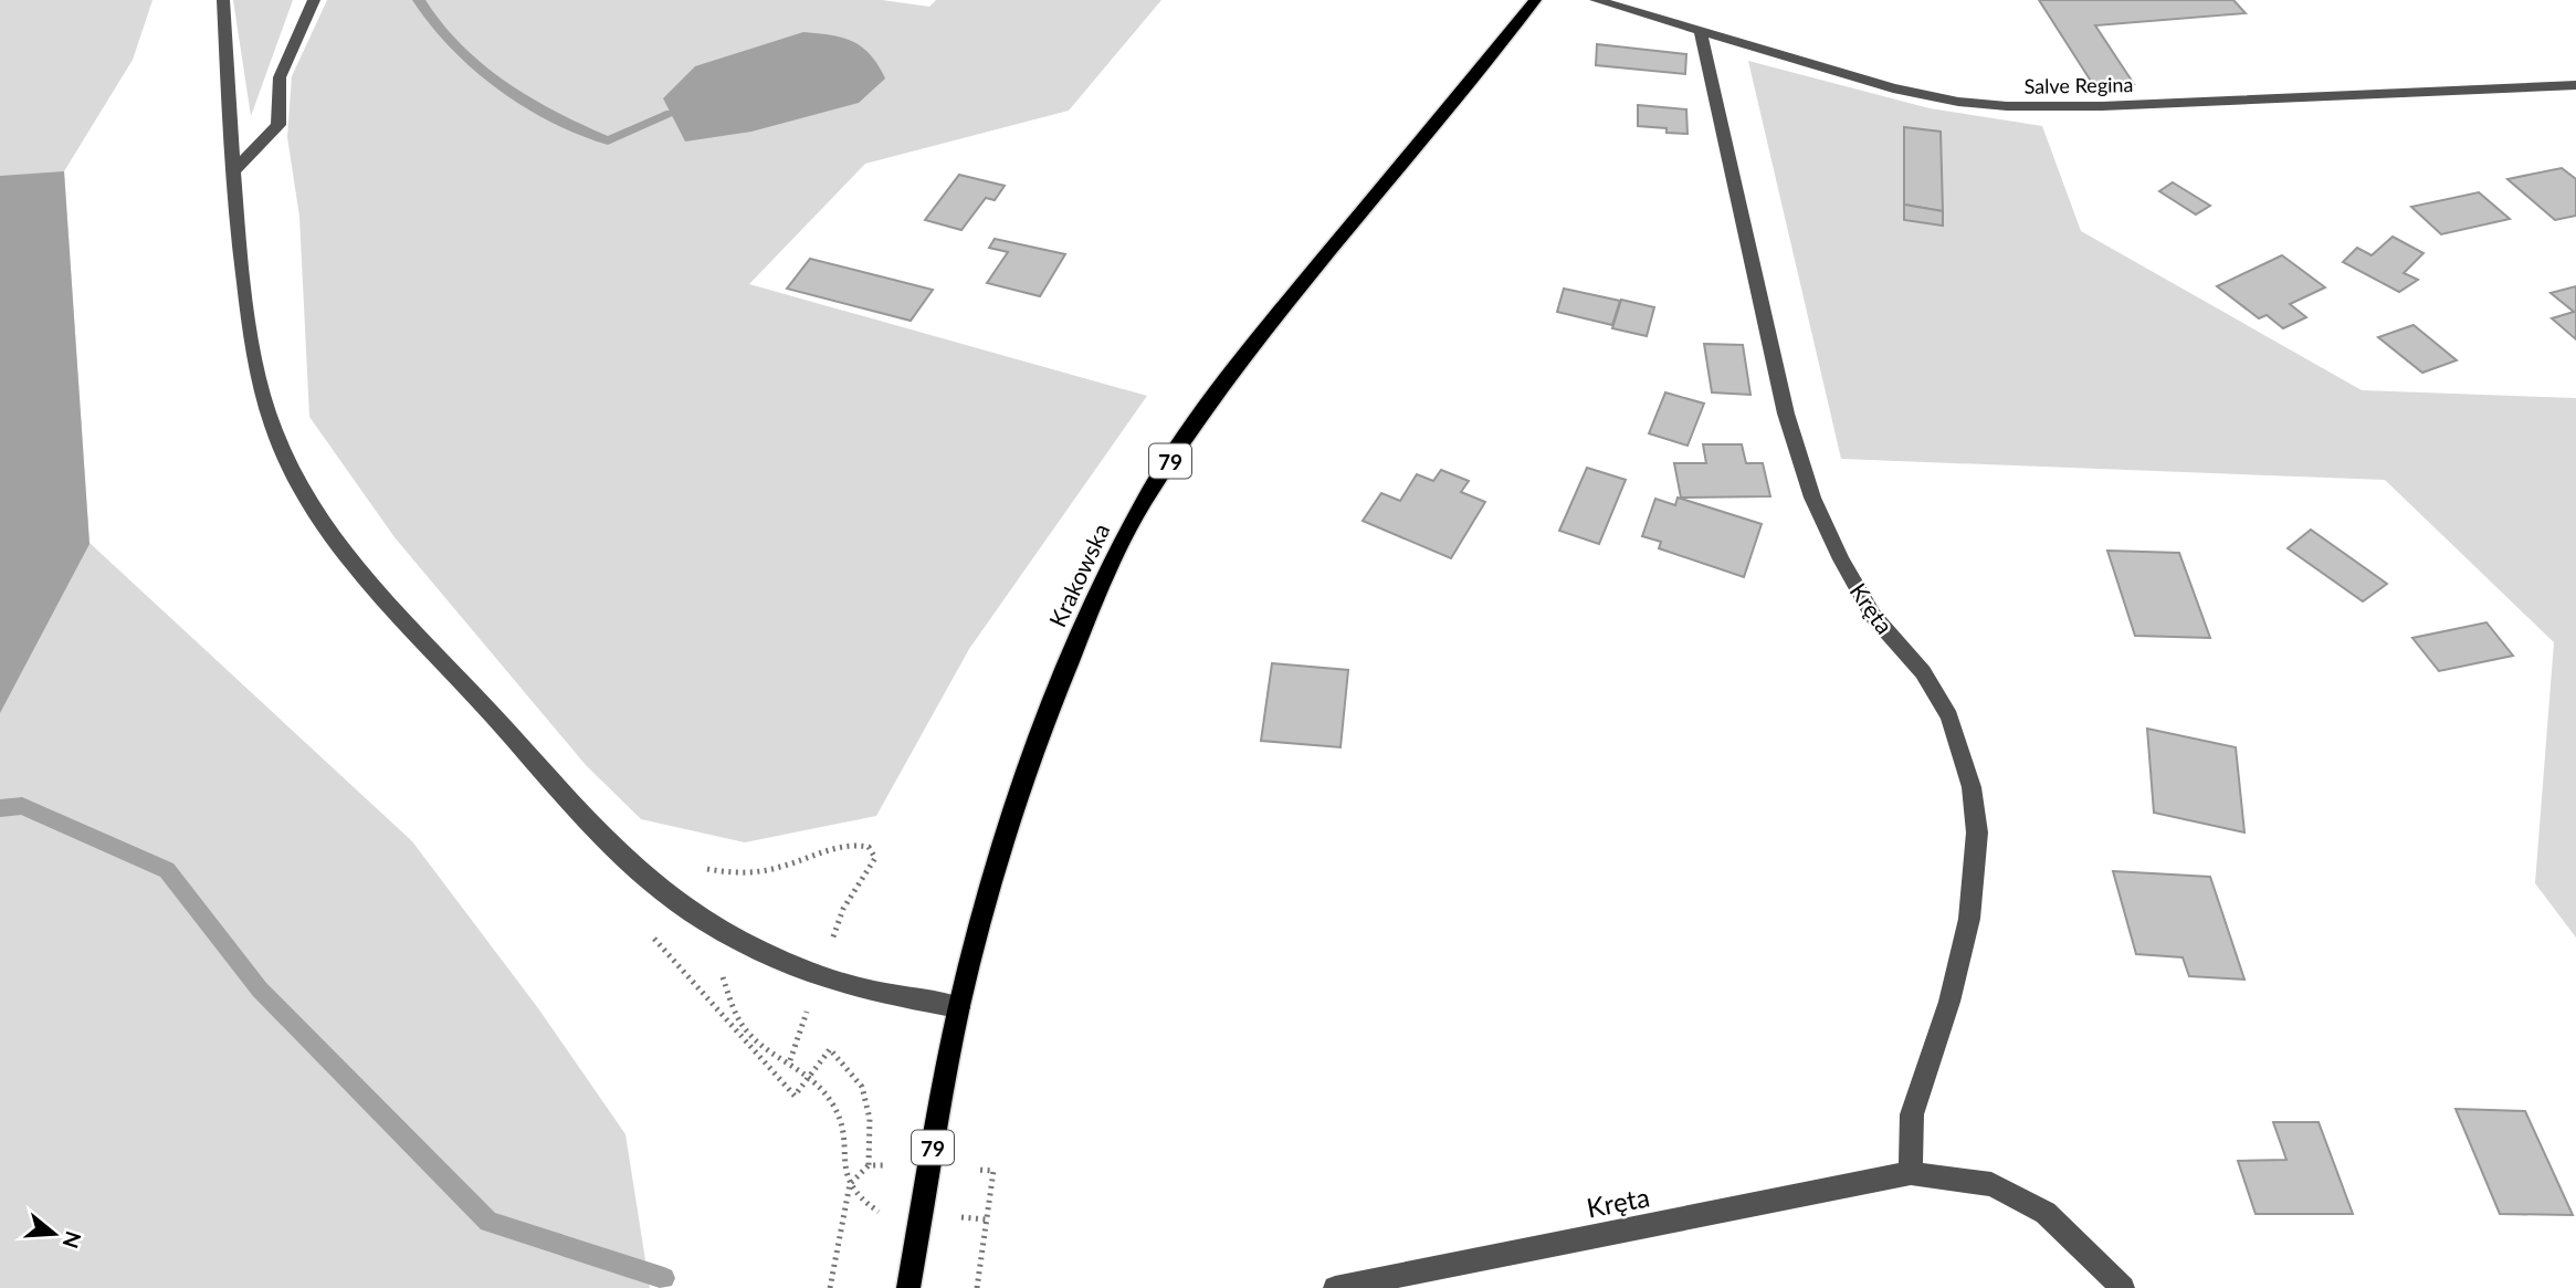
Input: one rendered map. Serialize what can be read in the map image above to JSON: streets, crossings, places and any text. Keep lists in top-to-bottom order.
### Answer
{
  "streets": {
    "main road": ["79", "Krakowska"],
    "street": ["Salve Regina", "Kręta"]
  },
  "crossings": [
    ["Salve Regina", "Kręta"]
  ],
  "north": "right"
}
